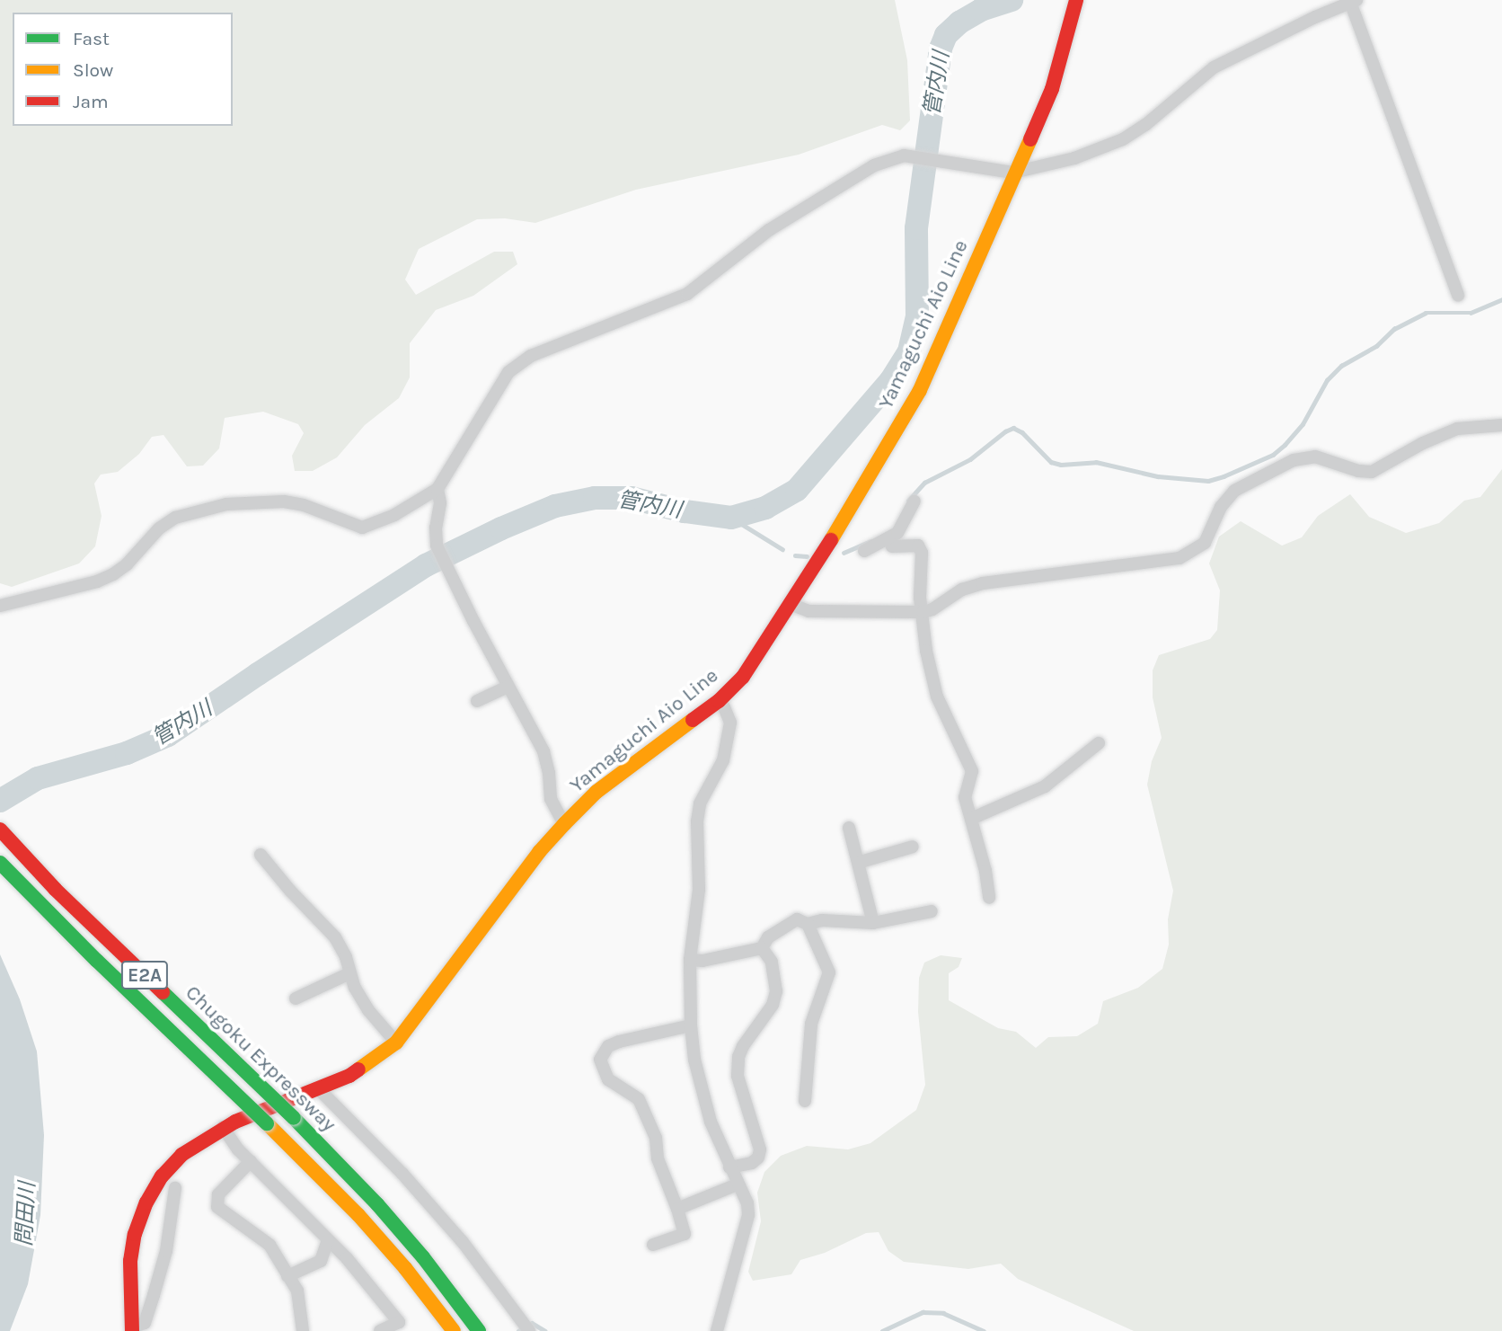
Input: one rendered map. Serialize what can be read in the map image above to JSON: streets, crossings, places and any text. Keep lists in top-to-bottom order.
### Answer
{
  "streets": {
    "main road": ["Yamaguchi Aio Line", "E2A", "Chugoku Expressway"]
  },
  "water": ["管内川", "問田川"],
  "legend": ["Fast", "Slow", "Jam"]
}
